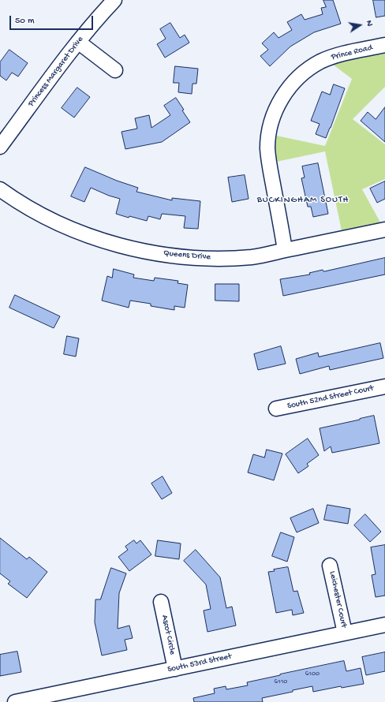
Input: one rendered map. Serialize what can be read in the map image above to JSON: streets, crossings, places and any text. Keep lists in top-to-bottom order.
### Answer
{
  "streets": {
    "street": [
      "Prince Road",
      "Princess Margaret Drive",
      "Queens Drive",
      "South 52nd Street Court",
      "Leichester Court",
      "Ascot Circle",
      "South 53rd Street"
    ]
  },
  "crossings": [
    ["Prince Road", "Queens Drive"],
    ["Leichester Court", "South 53rd Street"],
    ["Ascot Circle", "South 53rd Street"]
  ],
  "districts": ["BUCKINGHAM SOUTH"],
  "house_numbers": ["6100", "6110"],
  "scale_bar": "50 m",
  "north": "right"
}
